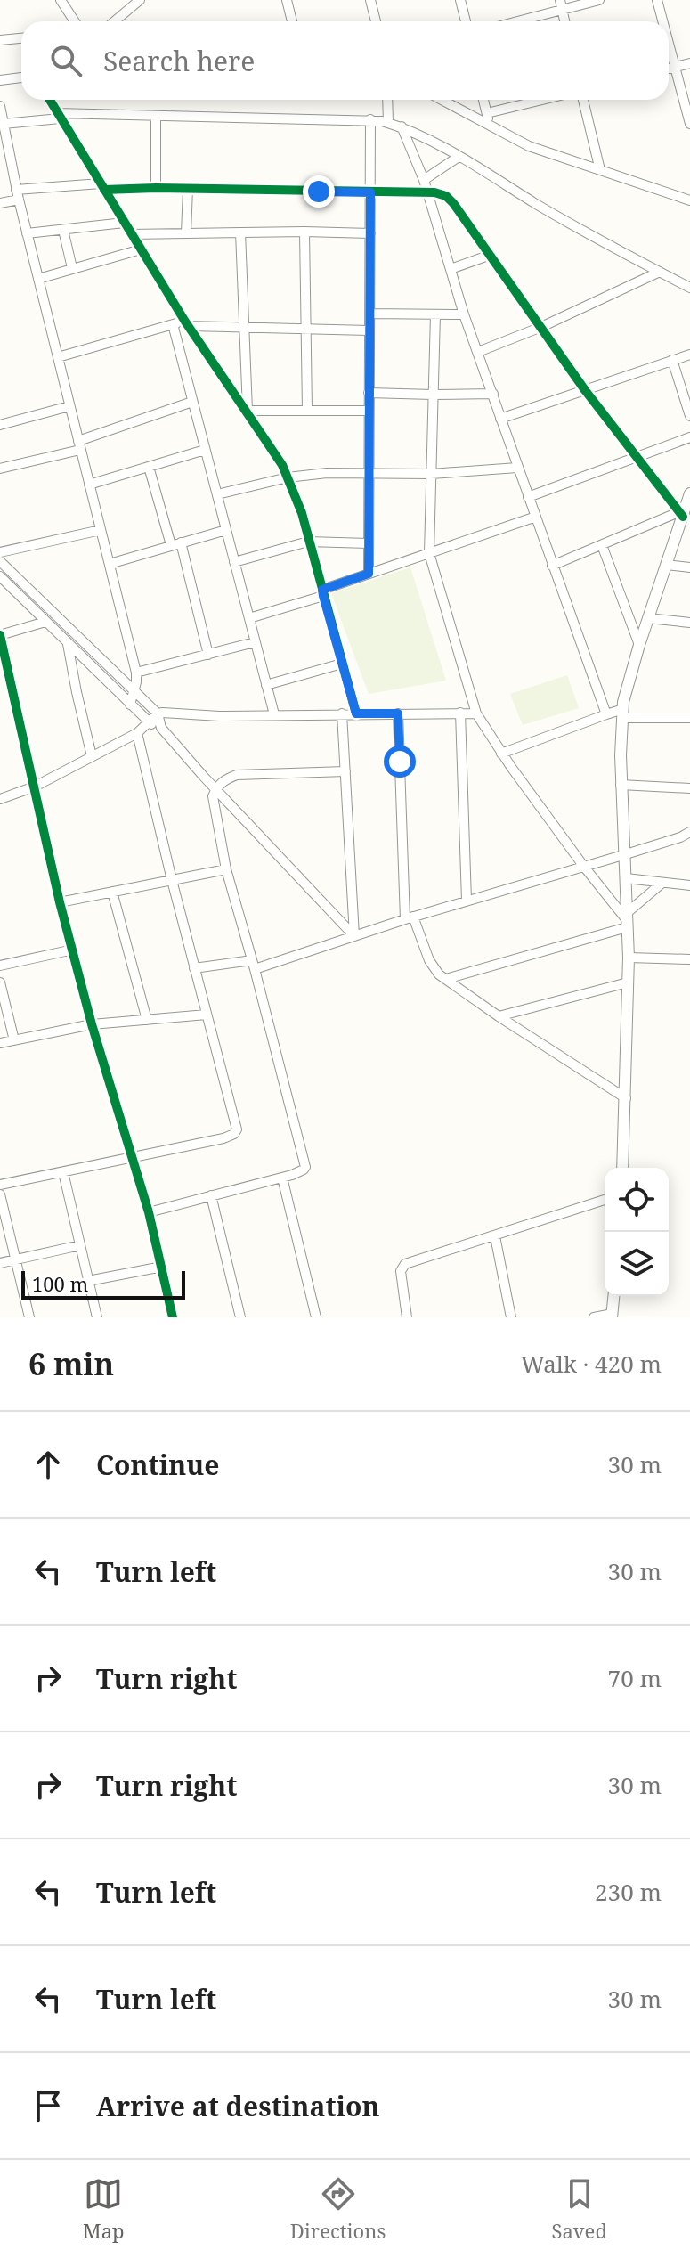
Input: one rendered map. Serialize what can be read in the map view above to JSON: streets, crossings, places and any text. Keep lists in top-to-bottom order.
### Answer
{
  "scale_bar": "100 m",
  "page": {
    "search": "Search here",
    "scale": "100 m",
    "heading": ["6 min", "Walk · 420 m"],
    "list": [
      ["Continue", "30 m"],
      ["Turn left", "30 m"],
      ["Turn right", "70 m"],
      ["Turn right", "30 m"],
      ["Turn left", "230 m"],
      ["Turn left", "30 m"],
      "Arrive at destination"
    ],
    "nav": ["Map", "Directions", "Saved"]
  }
}
